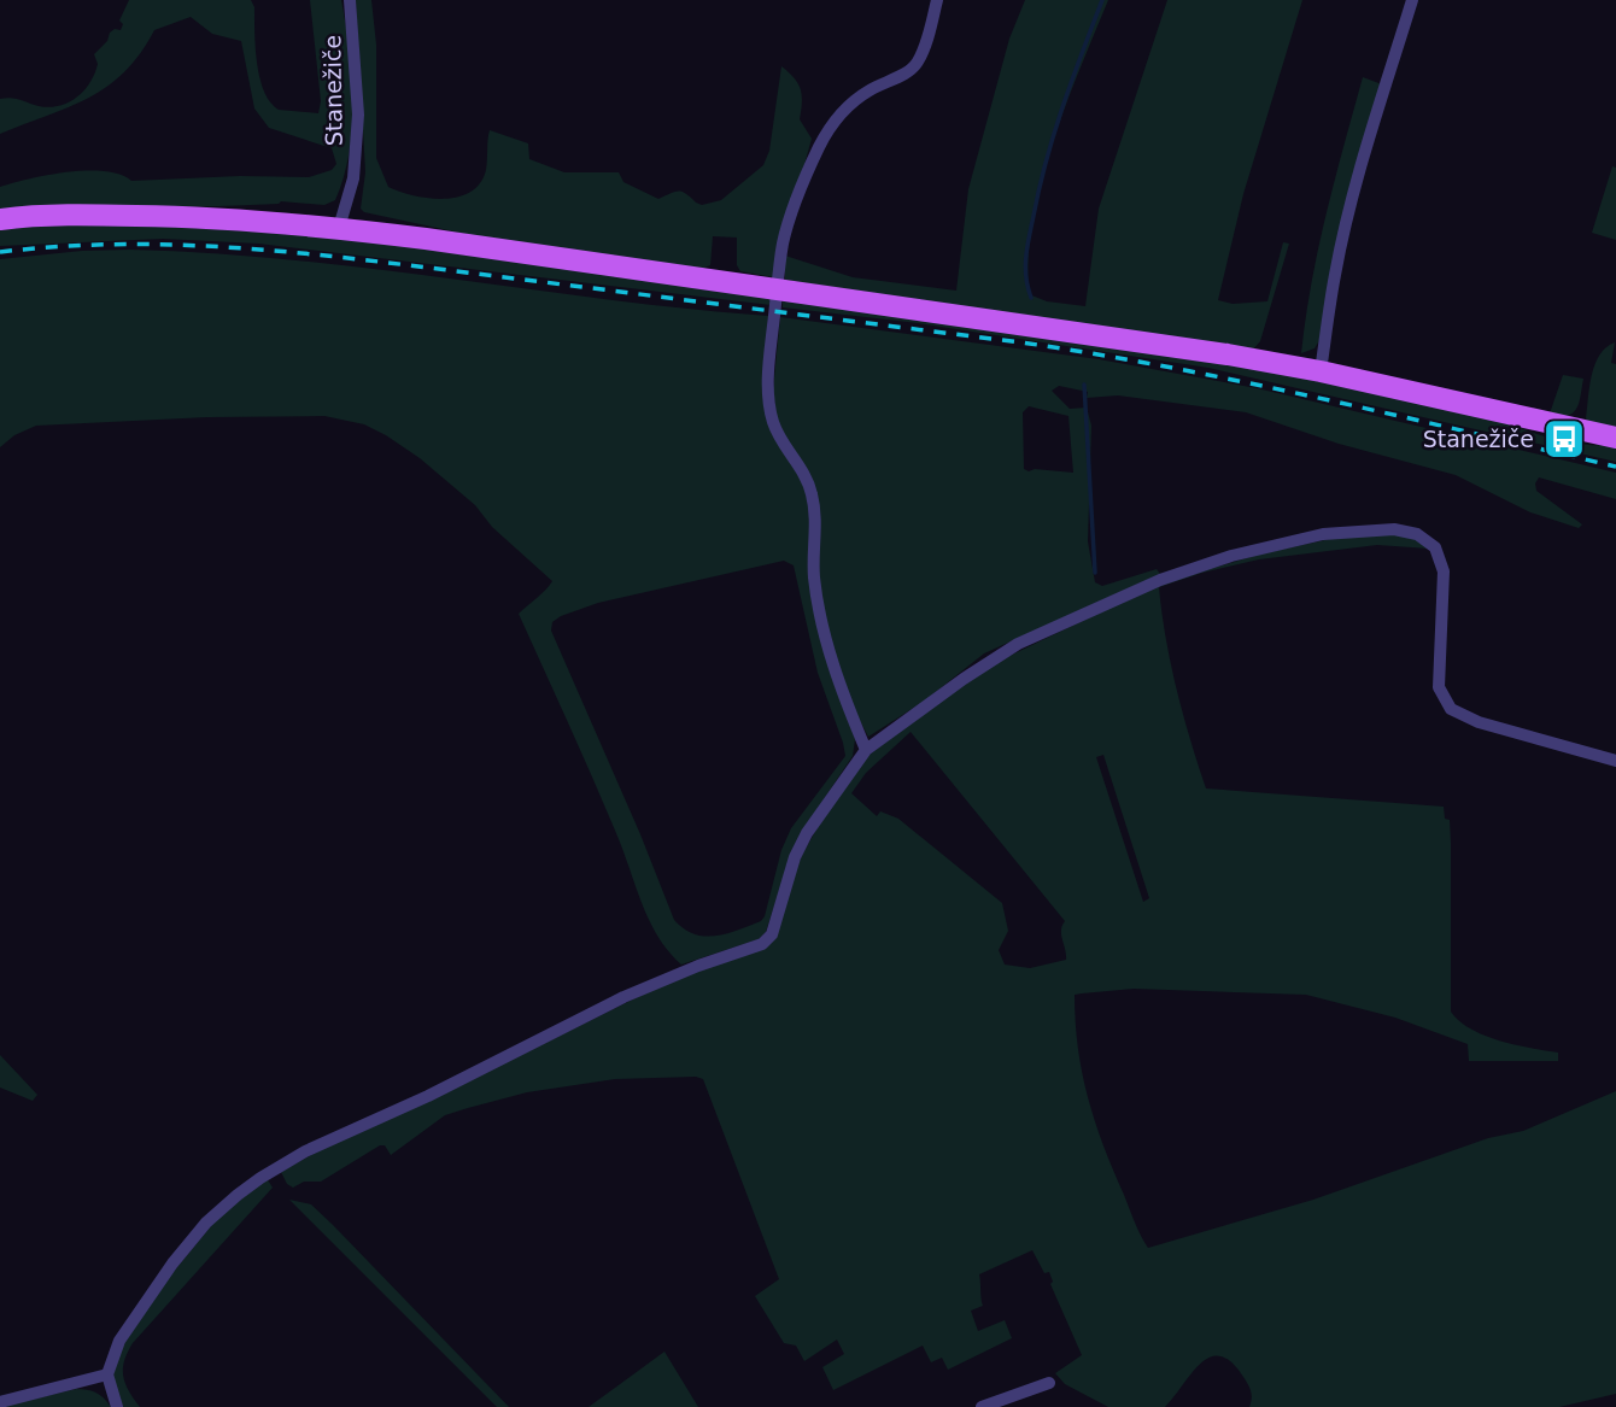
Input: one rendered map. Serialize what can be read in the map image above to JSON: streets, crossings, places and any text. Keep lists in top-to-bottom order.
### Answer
{
  "streets": {
    "street": ["Stanežiče"]
  },
  "places": {
    "bus stop": ["Stanežiče"]
  }
}
